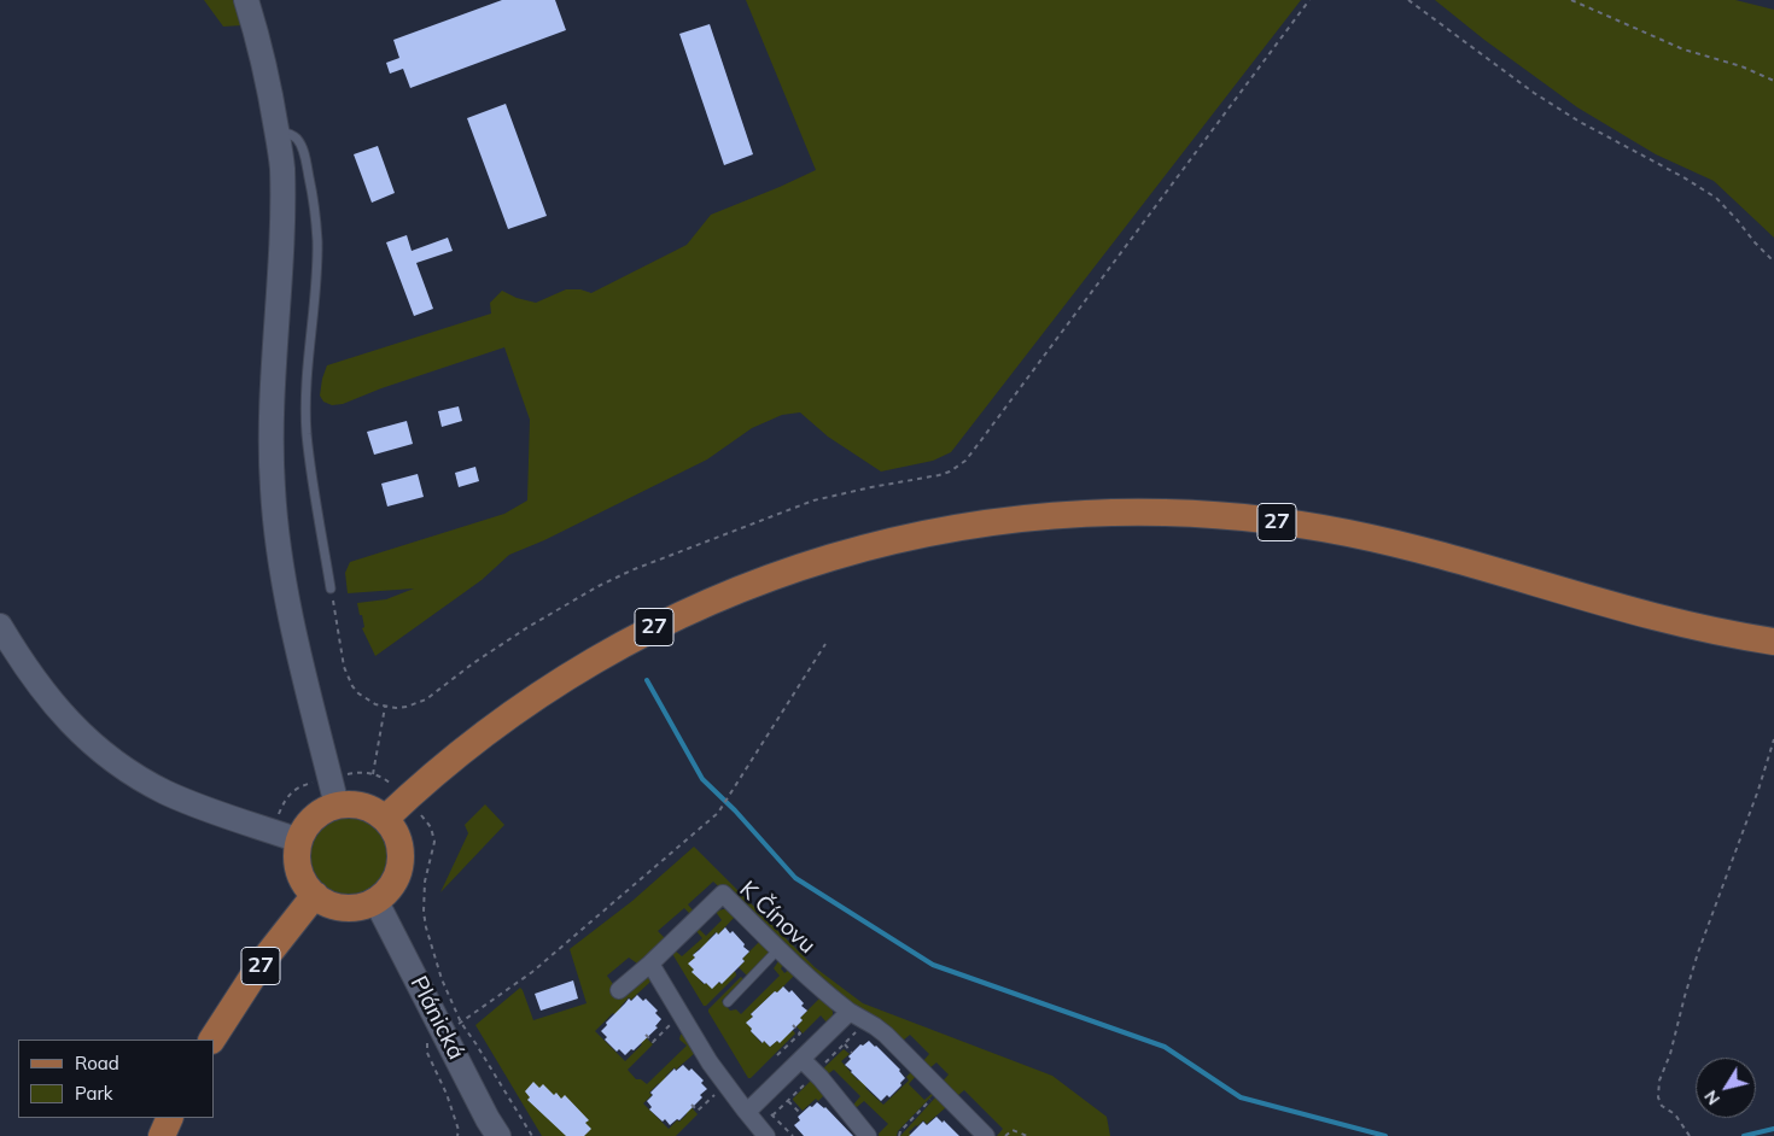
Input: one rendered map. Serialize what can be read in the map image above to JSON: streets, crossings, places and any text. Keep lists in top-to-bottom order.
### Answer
{
  "streets": {
    "main road": ["27"],
    "street": ["K Čínovu", "Plánická"]
  },
  "crossings": [
    ["27", "Plánická"]
  ],
  "legend": ["Road", "Park"],
  "north": "bottom left"
}
